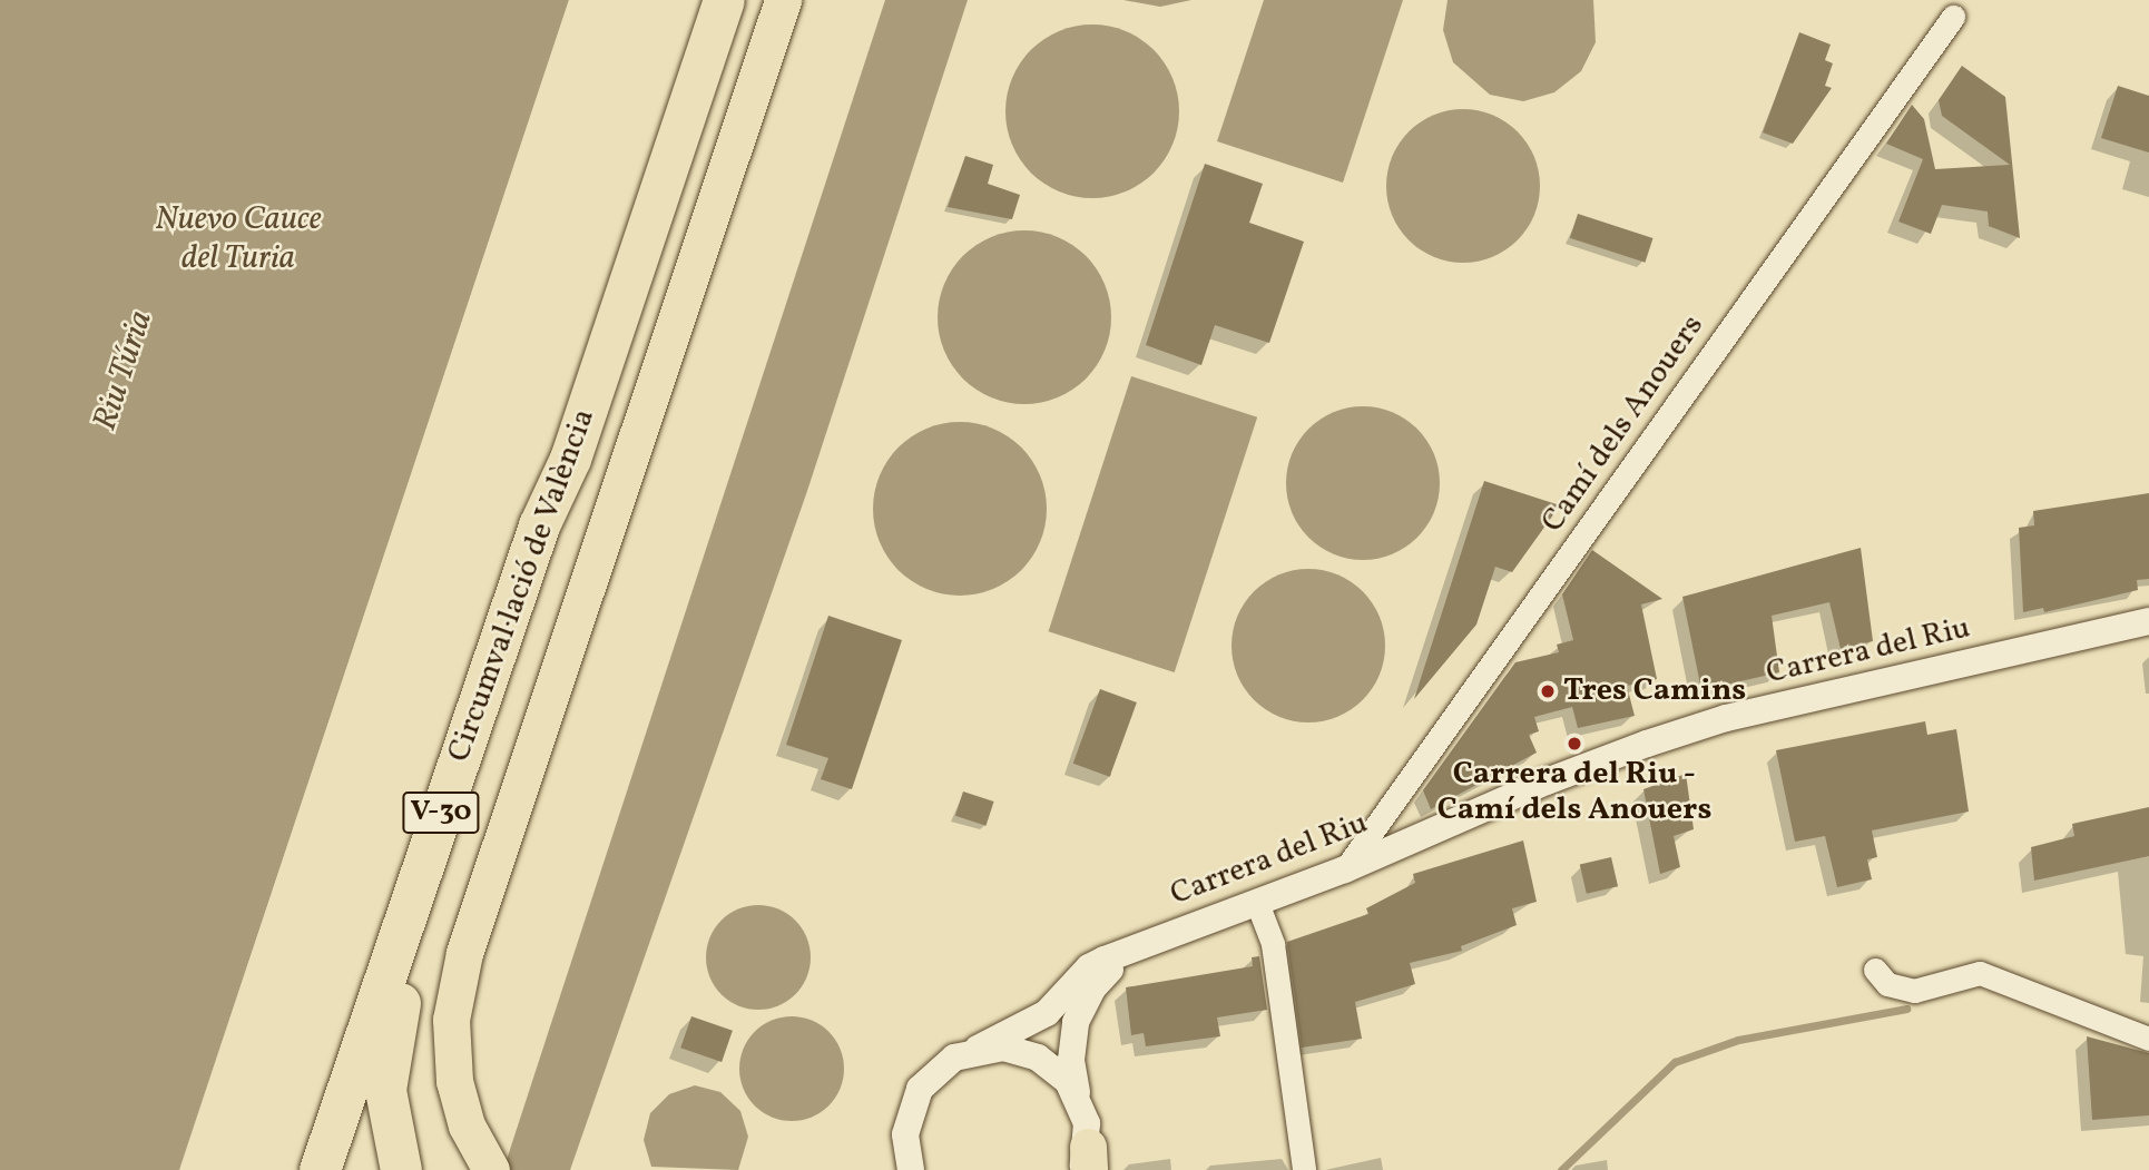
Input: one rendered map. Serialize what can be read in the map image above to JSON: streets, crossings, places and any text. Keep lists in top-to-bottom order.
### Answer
{
  "streets": {
    "highway": ["Circumval·lació de València", "V-30"],
    "street": ["Camí dels Anouers", "Carrera del Riu"]
  },
  "crossings": [
    ["Camí dels Anouers", "Carrera del Riu"]
  ],
  "water": ["Nuevo Cauce del Turia", "Riu Túria"],
  "places": ["Tres Camins", "Carrera del Riu - Camí dels Anouers"]
}
